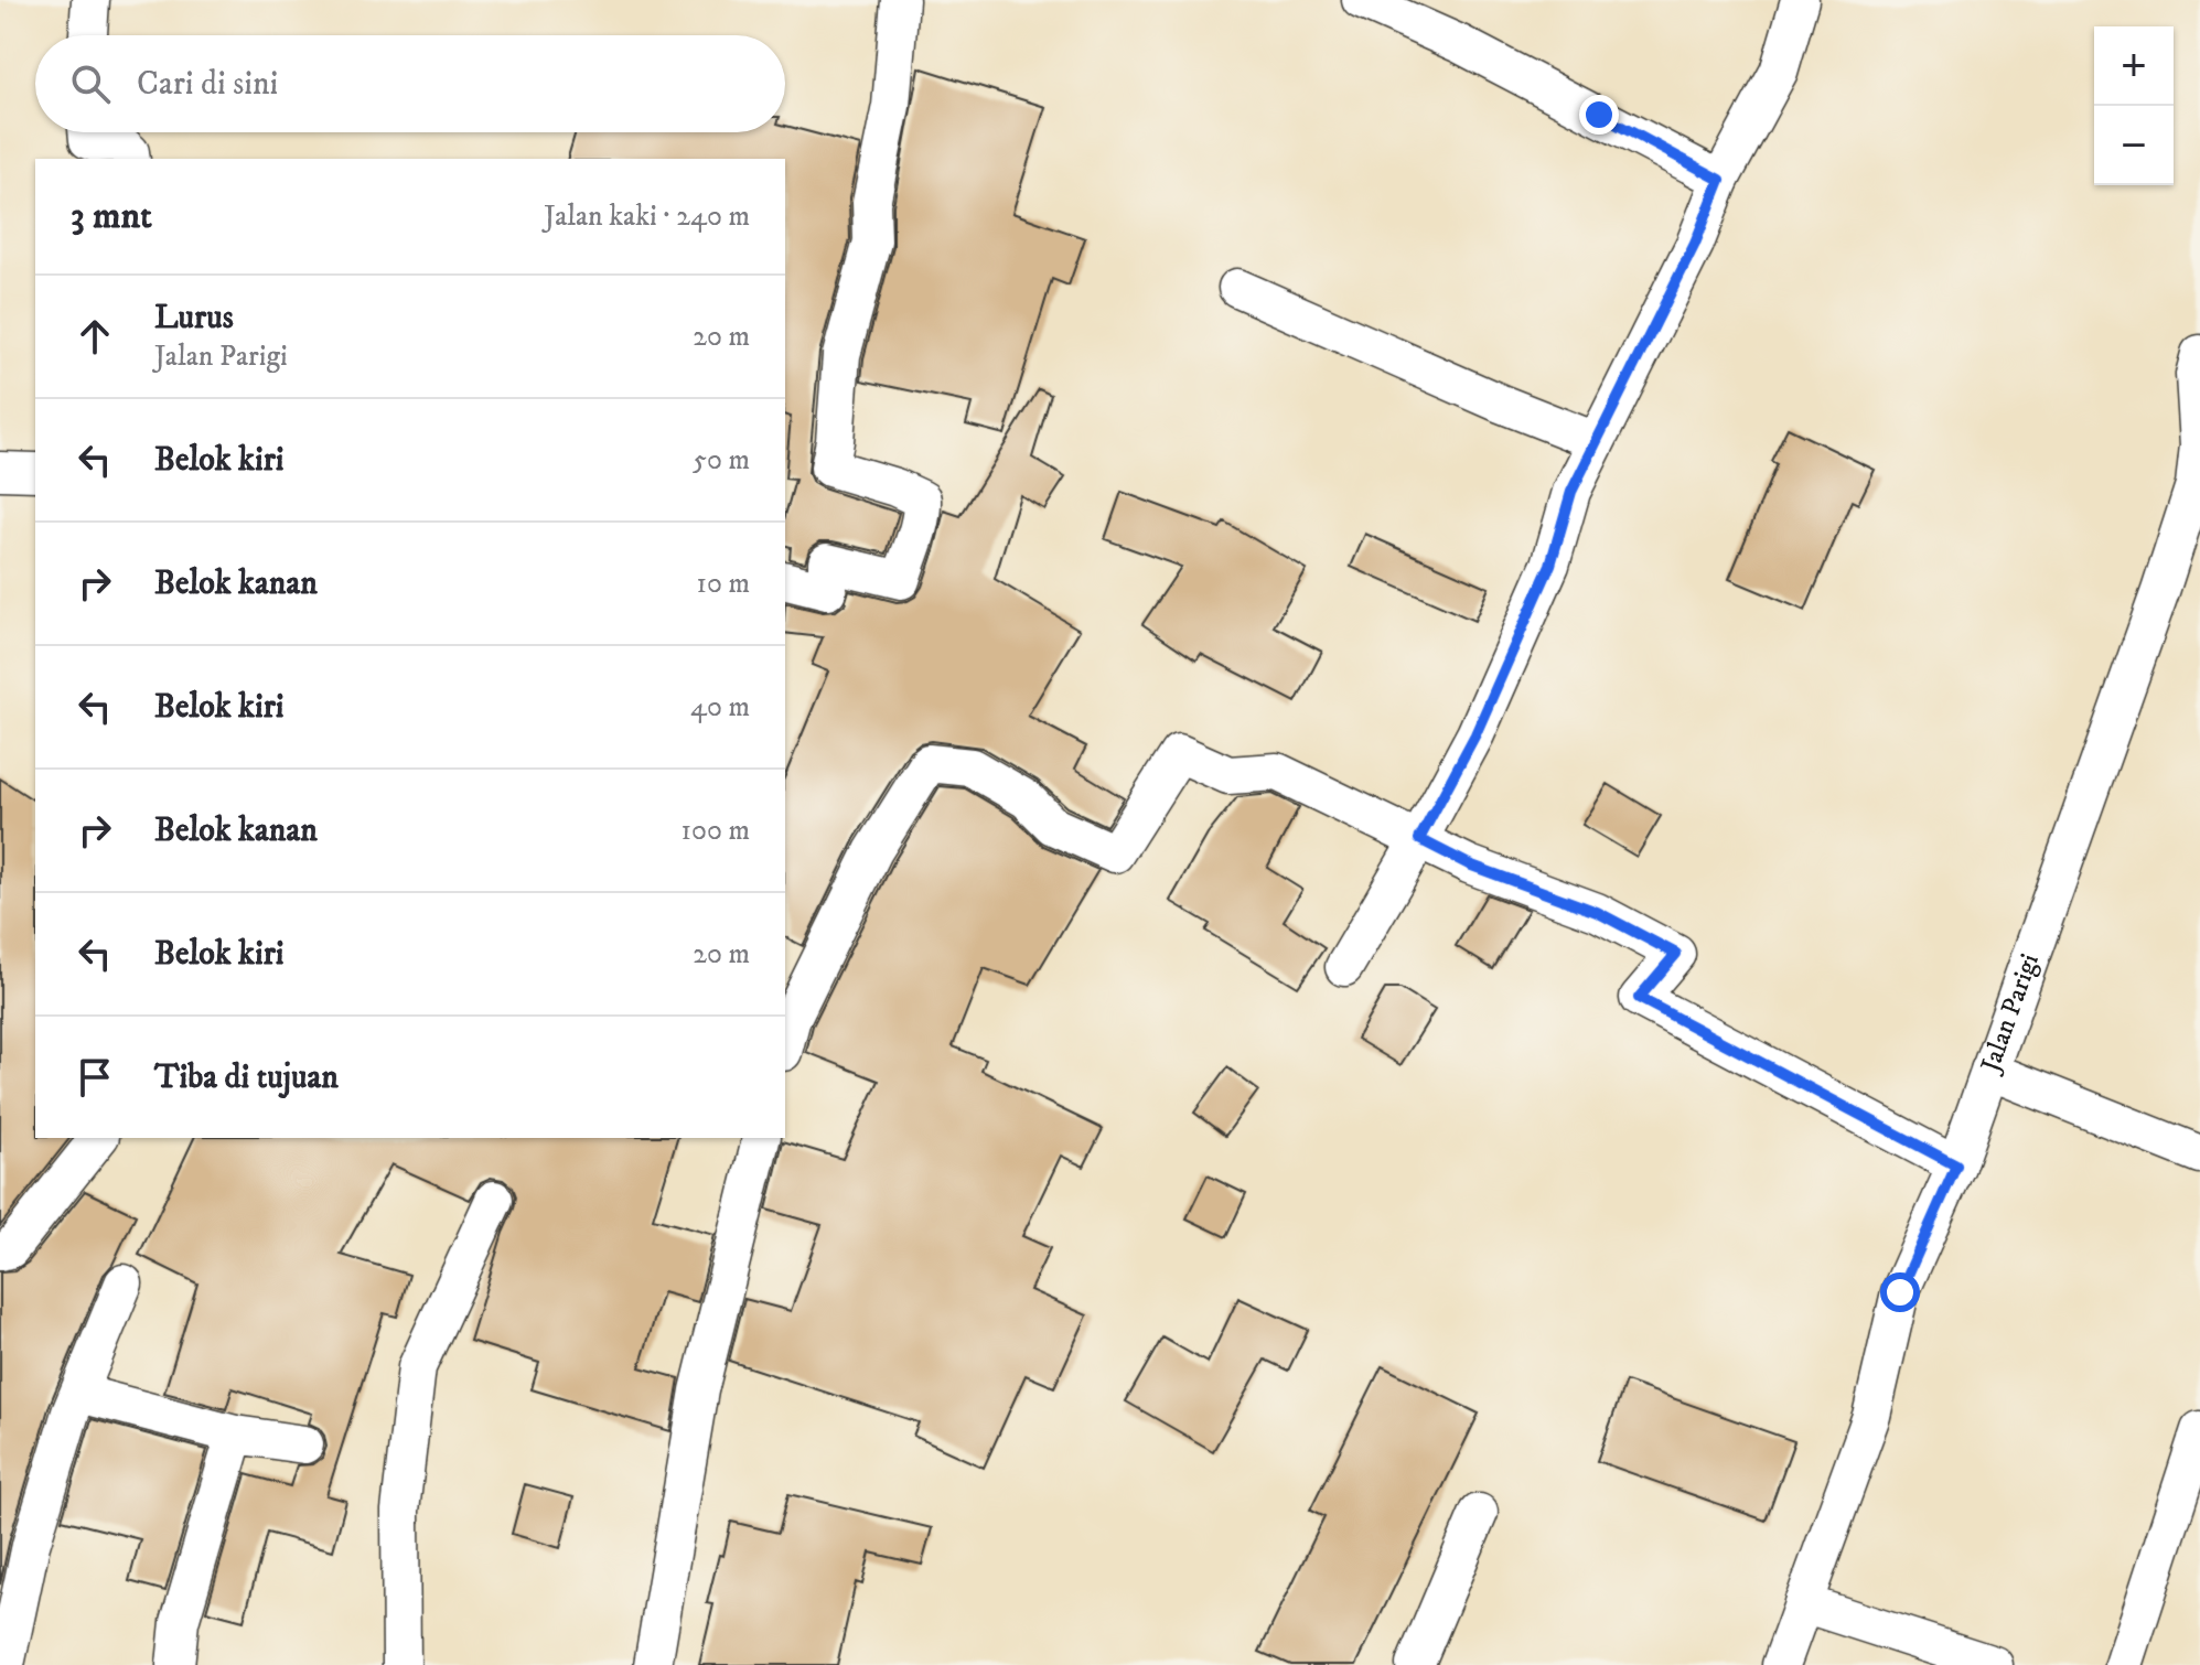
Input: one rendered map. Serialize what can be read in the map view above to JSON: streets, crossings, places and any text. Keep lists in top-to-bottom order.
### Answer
{
  "streets": {
    "street": ["Jalan Parigi"]
  },
  "page": {
    "map_buttons": ["+", "−"],
    "search": "Cari di sini",
    "heading": ["3 mnt", "Jalan kaki · 240 m"],
    "list": [
      ["Lurus", "Jalan Parigi", "20 m"],
      ["Belok kiri", "50 m"],
      ["Belok kanan", "10 m"],
      ["Belok kiri", "40 m"],
      ["Belok kanan", "100 m"],
      ["Belok kiri", "20 m"],
      "Tiba di tujuan"
    ]
  }
}
